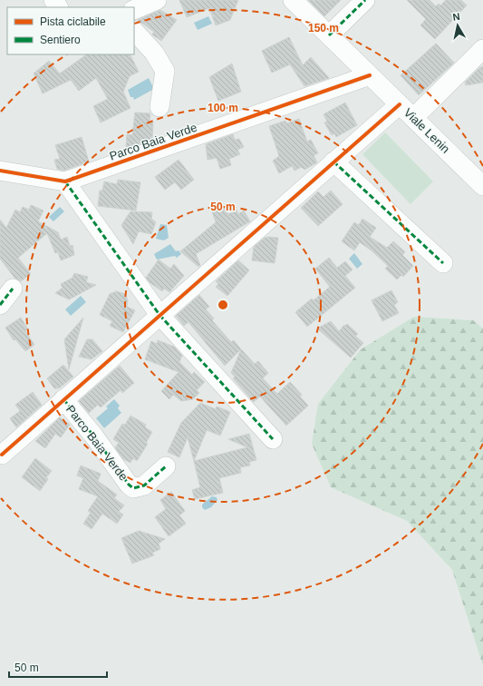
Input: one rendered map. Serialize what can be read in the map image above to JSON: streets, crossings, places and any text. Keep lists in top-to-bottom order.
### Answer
{
  "streets": {
    "street": ["Viale Lenin", "Parco Baia Verde"]
  },
  "crossings": [
    ["Viale Lenin", "Parco Baia Verde"]
  ],
  "legend": ["Pista ciclabile", "Sentiero"],
  "scale_bar": "50 m",
  "north": "top",
  "rings": ["150 m", "100 m", "50 m"]
}
